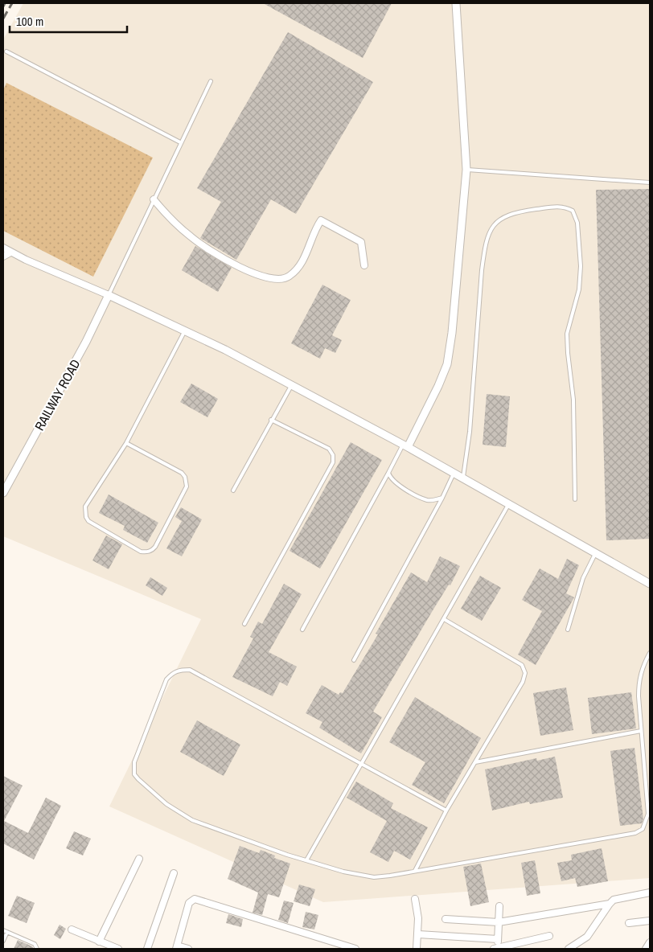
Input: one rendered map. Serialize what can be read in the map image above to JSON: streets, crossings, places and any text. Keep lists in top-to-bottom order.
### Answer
{
  "streets": {
    "street": ["RAILWAY ROAD"]
  },
  "scale_bar": "100 m"
}
